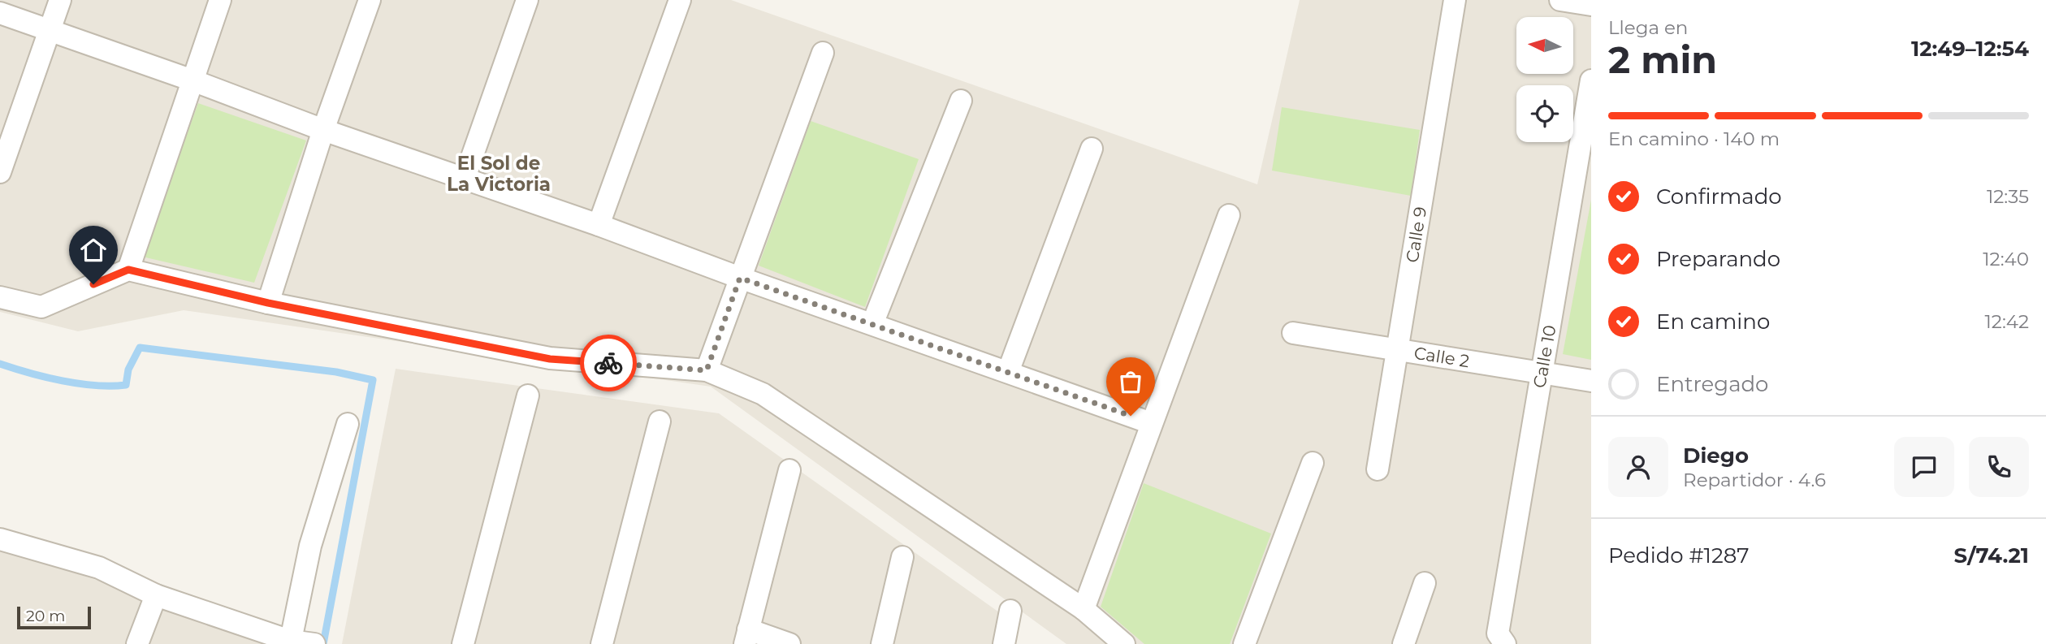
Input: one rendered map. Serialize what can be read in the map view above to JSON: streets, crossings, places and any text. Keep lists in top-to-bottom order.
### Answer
{
  "streets": {
    "street": ["Calle 9", "Calle 10", "Calle 2"]
  },
  "crossings": [
    ["Calle 9", "Calle 2"],
    ["Calle 10", "Calle 2"]
  ],
  "districts": ["El Sol de La Victoria"],
  "scale_bar": "20 m",
  "north": "left",
  "page": {
    "heading": ["2 min", "Llega en", "12:49–12:54"],
    "panel": [
      "Diego",
      "Repartidor · 4.6",
      "Pedido #1287",
      "S/74.21"
    ],
    "bar": "En camino · 140 m",
    "list": [
      ["Confirmado", "12:35"],
      ["Preparando", "12:40"],
      ["En camino", "12:42"],
      "Entregado"
    ],
    "scale": "20 m"
  }
}
